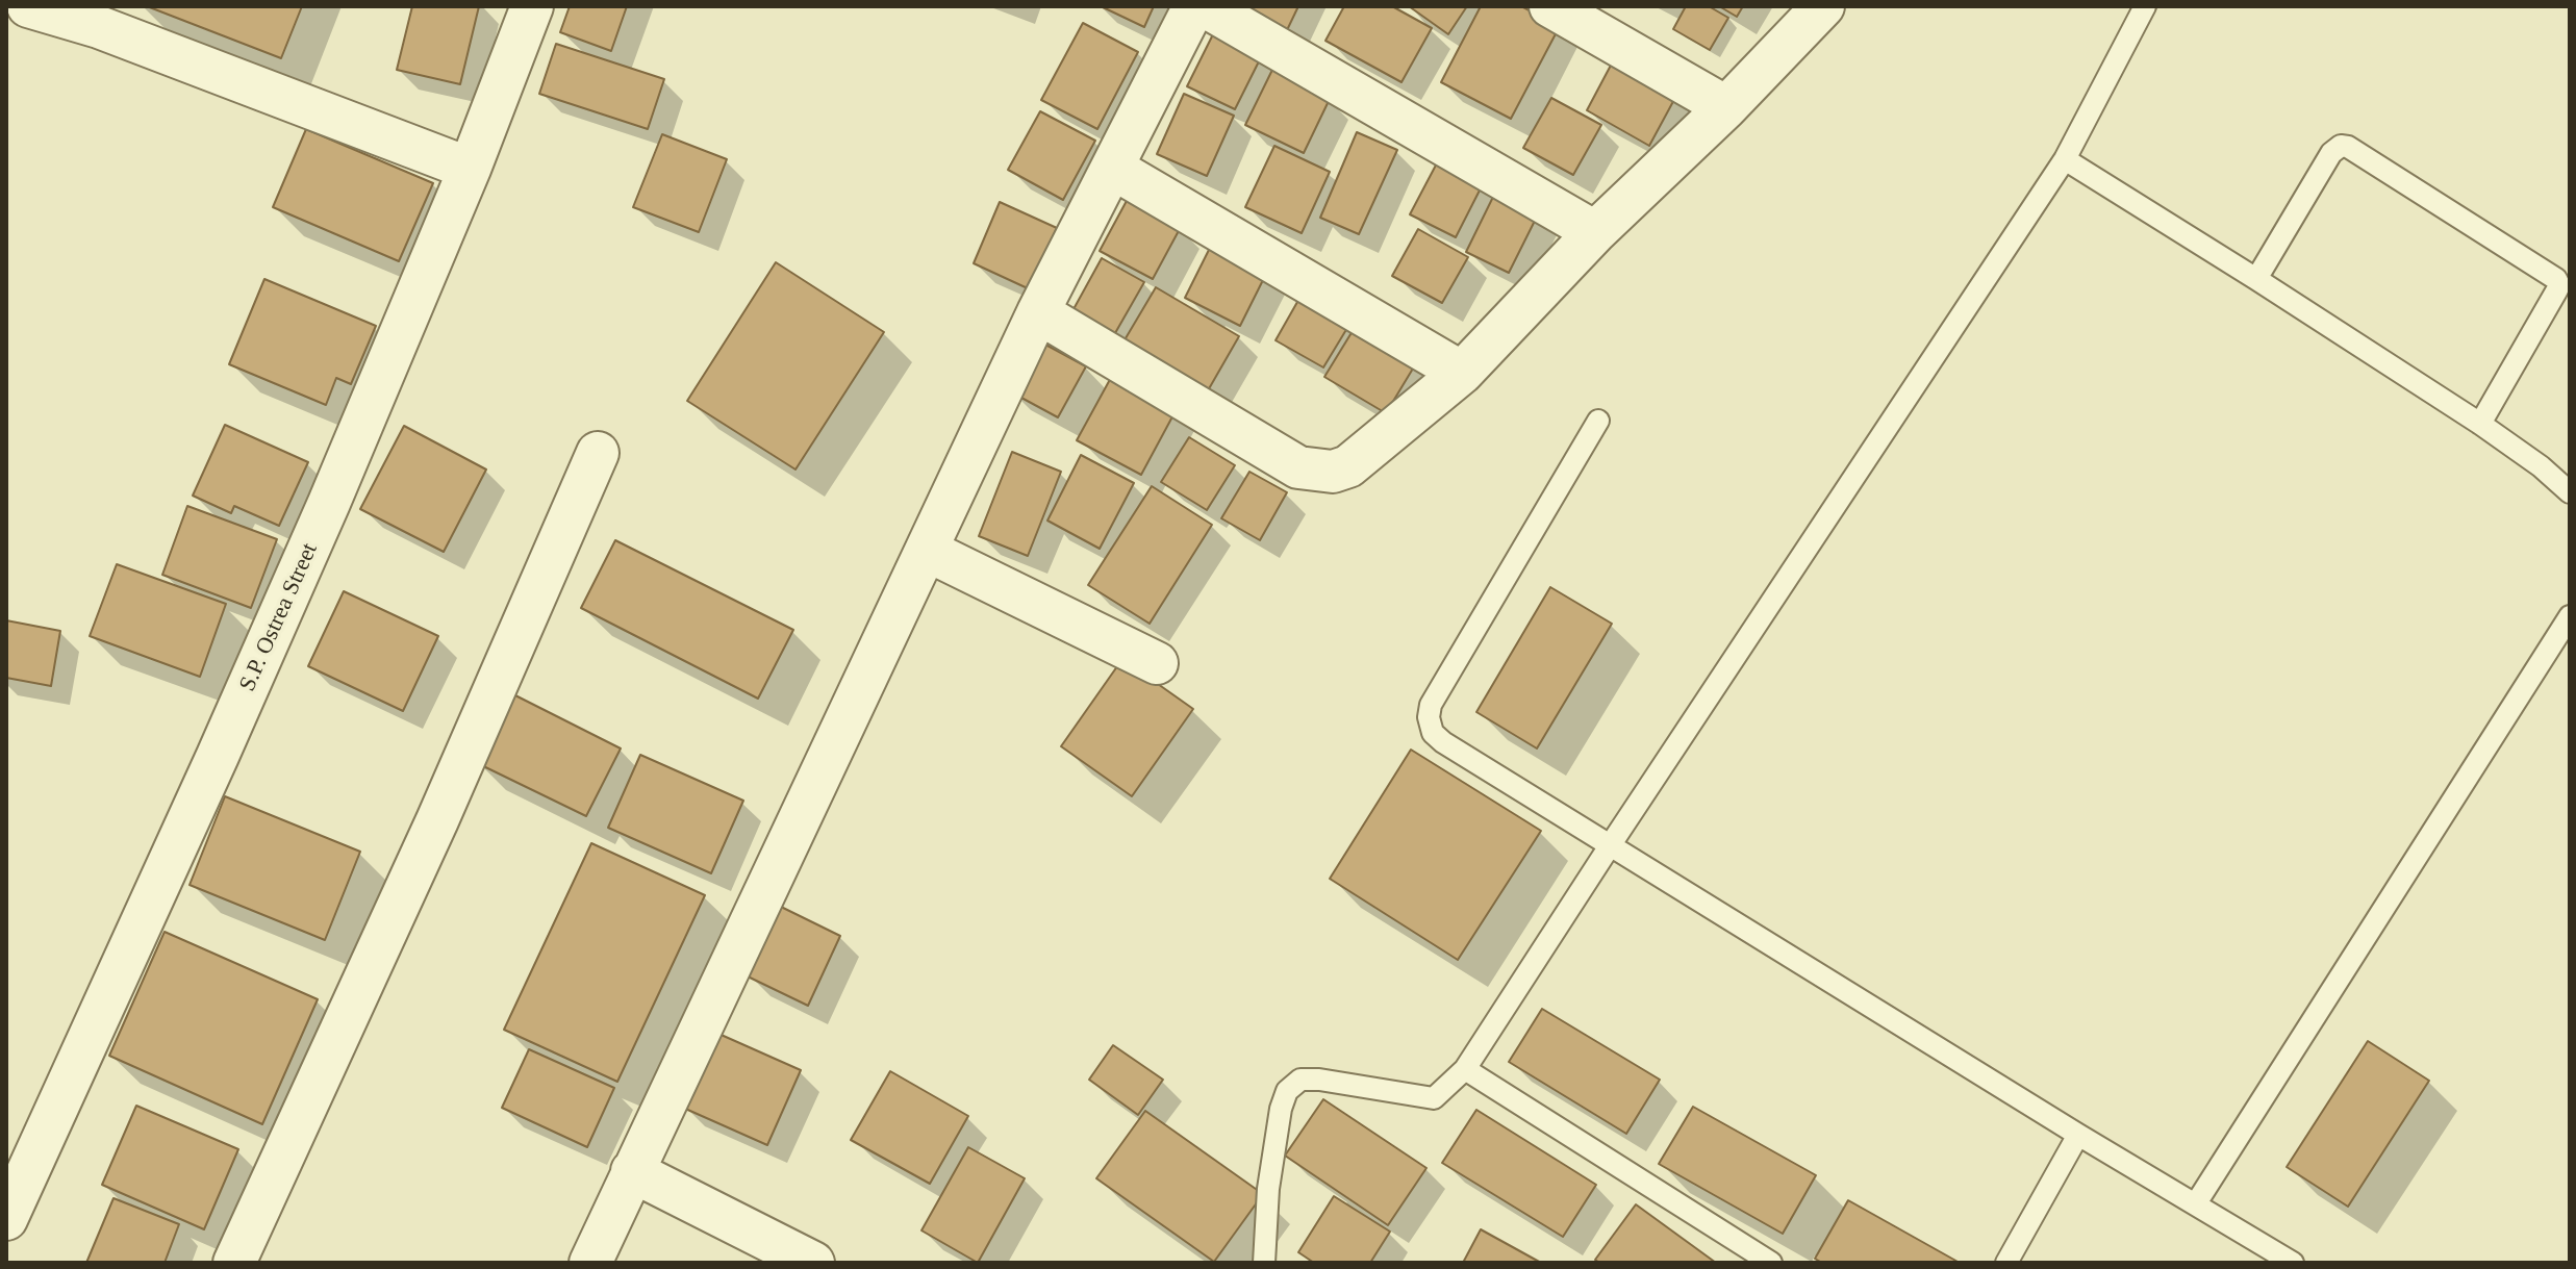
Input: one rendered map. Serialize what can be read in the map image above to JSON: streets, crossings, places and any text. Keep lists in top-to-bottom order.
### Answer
{
  "streets": {
    "street": ["S.P. Ostrea Street"]
  }
}
